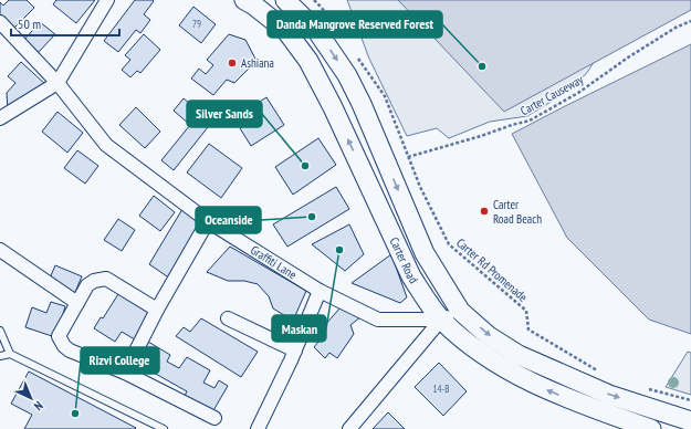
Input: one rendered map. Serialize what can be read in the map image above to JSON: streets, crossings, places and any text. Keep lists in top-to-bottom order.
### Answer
{
  "streets": {
    "main road": ["Carter Road"],
    "street": ["Graffiti Lane"],
    "path": ["Carter Causeway", "Carter Rd Promenade"]
  },
  "crossings": [
    ["Carter Causeway", "Carter Rd Promenade"],
    ["Carter Road", "Graffiti Lane"]
  ],
  "places": [
    "Ashiana",
    "Danda Mangrove Reserved Forest",
    "Silver Sands",
    "Carter Road Beach",
    "Oceanside",
    "Maskan",
    "Rizvi College"
  ],
  "house_numbers": ["79", "14-B"],
  "scale_bar": "50 m",
  "north": "bottom right"
}
